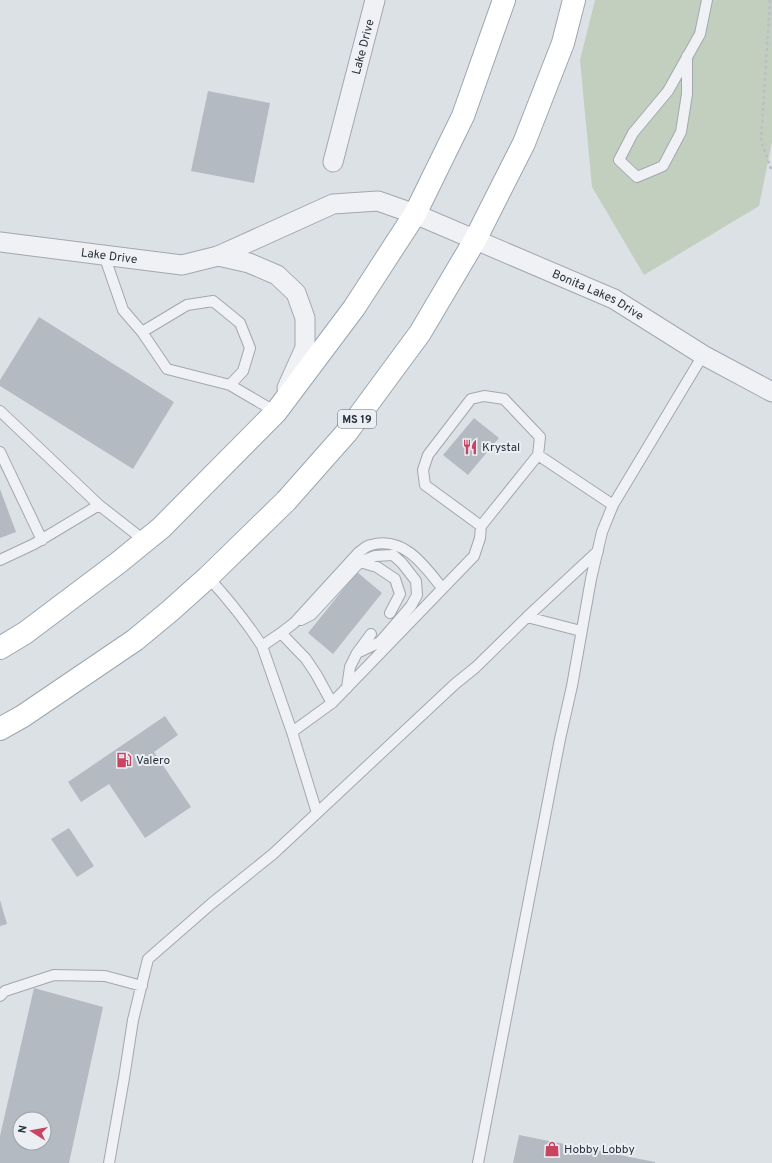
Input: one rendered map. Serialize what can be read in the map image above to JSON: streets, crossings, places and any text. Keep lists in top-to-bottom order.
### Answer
{
  "streets": {
    "main road": ["MS 19"],
    "street": ["Lake Drive", "Bonita Lakes Drive"]
  },
  "crossings": [
    ["Lake Drive", "Bonita Lakes Drive"],
    ["Bonita Lakes Drive", "MS 19"]
  ],
  "places": {
    "restaurant": ["Krystal"],
    "fuel station": ["Valero"],
    "shop": ["Hobby Lobby"]
  },
  "north": "left"
}
